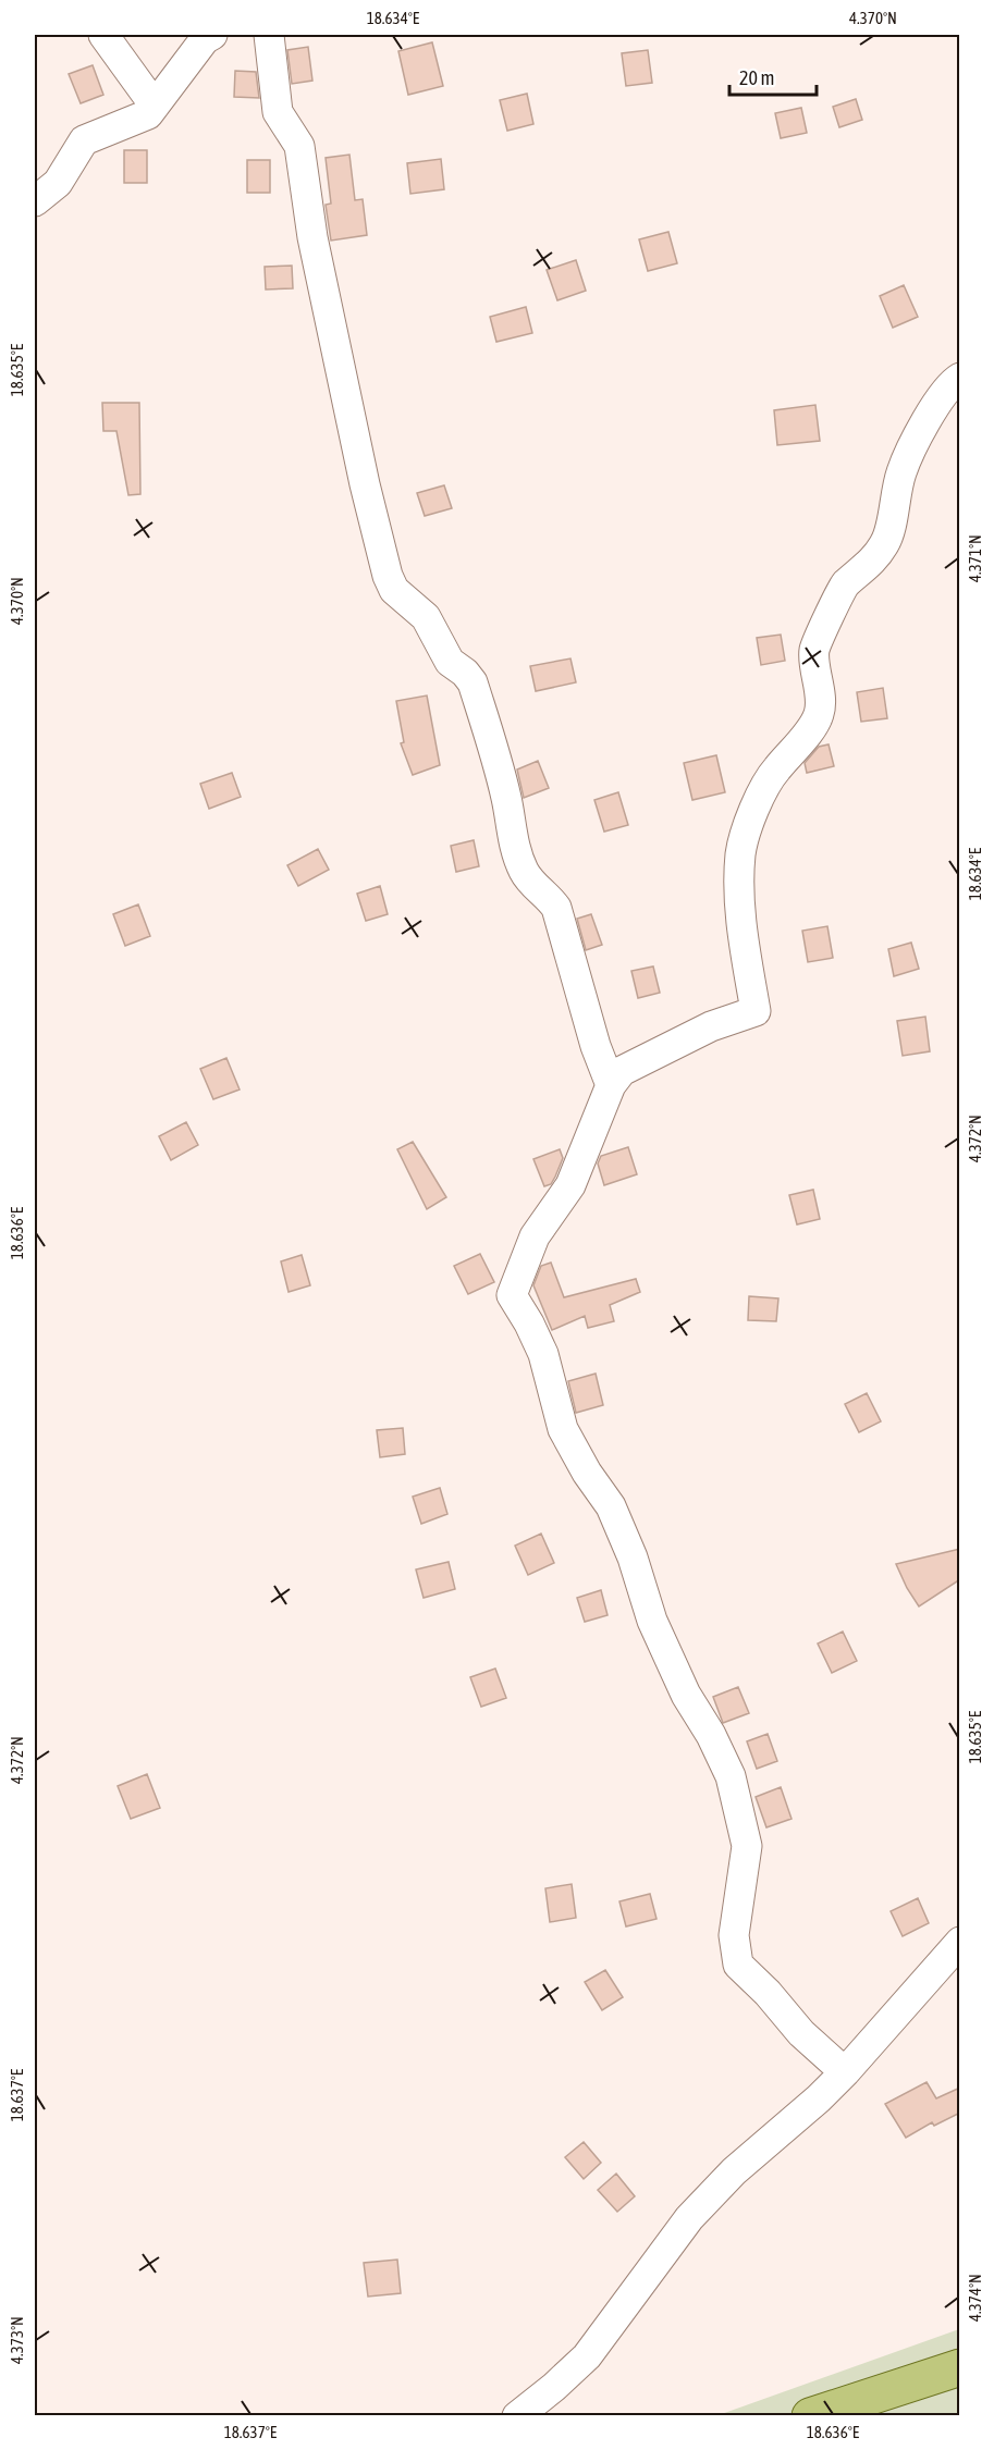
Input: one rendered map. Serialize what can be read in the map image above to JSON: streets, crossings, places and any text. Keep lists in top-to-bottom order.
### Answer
{
  "scale_bar": "20 m",
  "coordinates": [
    "18.634°E",
    "4.370°N",
    "18.635°E",
    "4.371°N",
    "4.372°N",
    "18.636°E",
    "18.637°E",
    "4.374°N",
    "4.373°N"
  ]
}
